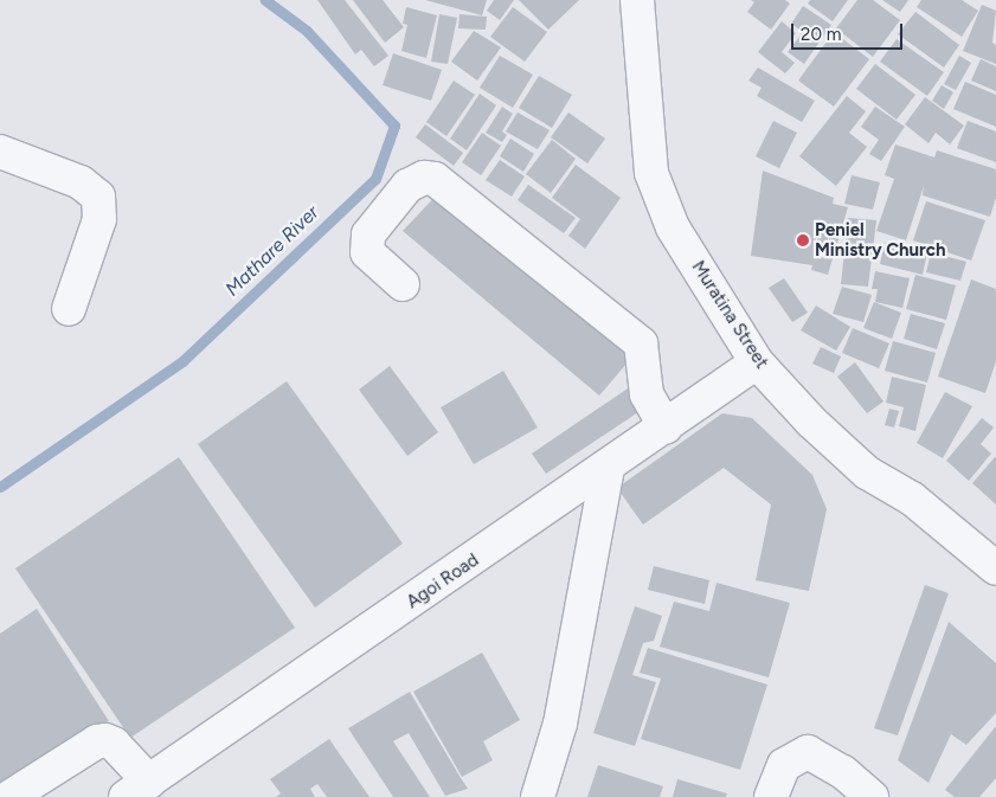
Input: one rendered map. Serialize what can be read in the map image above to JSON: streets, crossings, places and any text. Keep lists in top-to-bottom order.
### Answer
{
  "streets": {
    "street": ["Muratina Street", "Agoi Road"]
  },
  "crossings": [
    ["Muratina Street", "Agoi Road"]
  ],
  "water": ["Mathare River"],
  "places": ["Peniel Ministry Church"],
  "scale_bar": "20 m"
}
